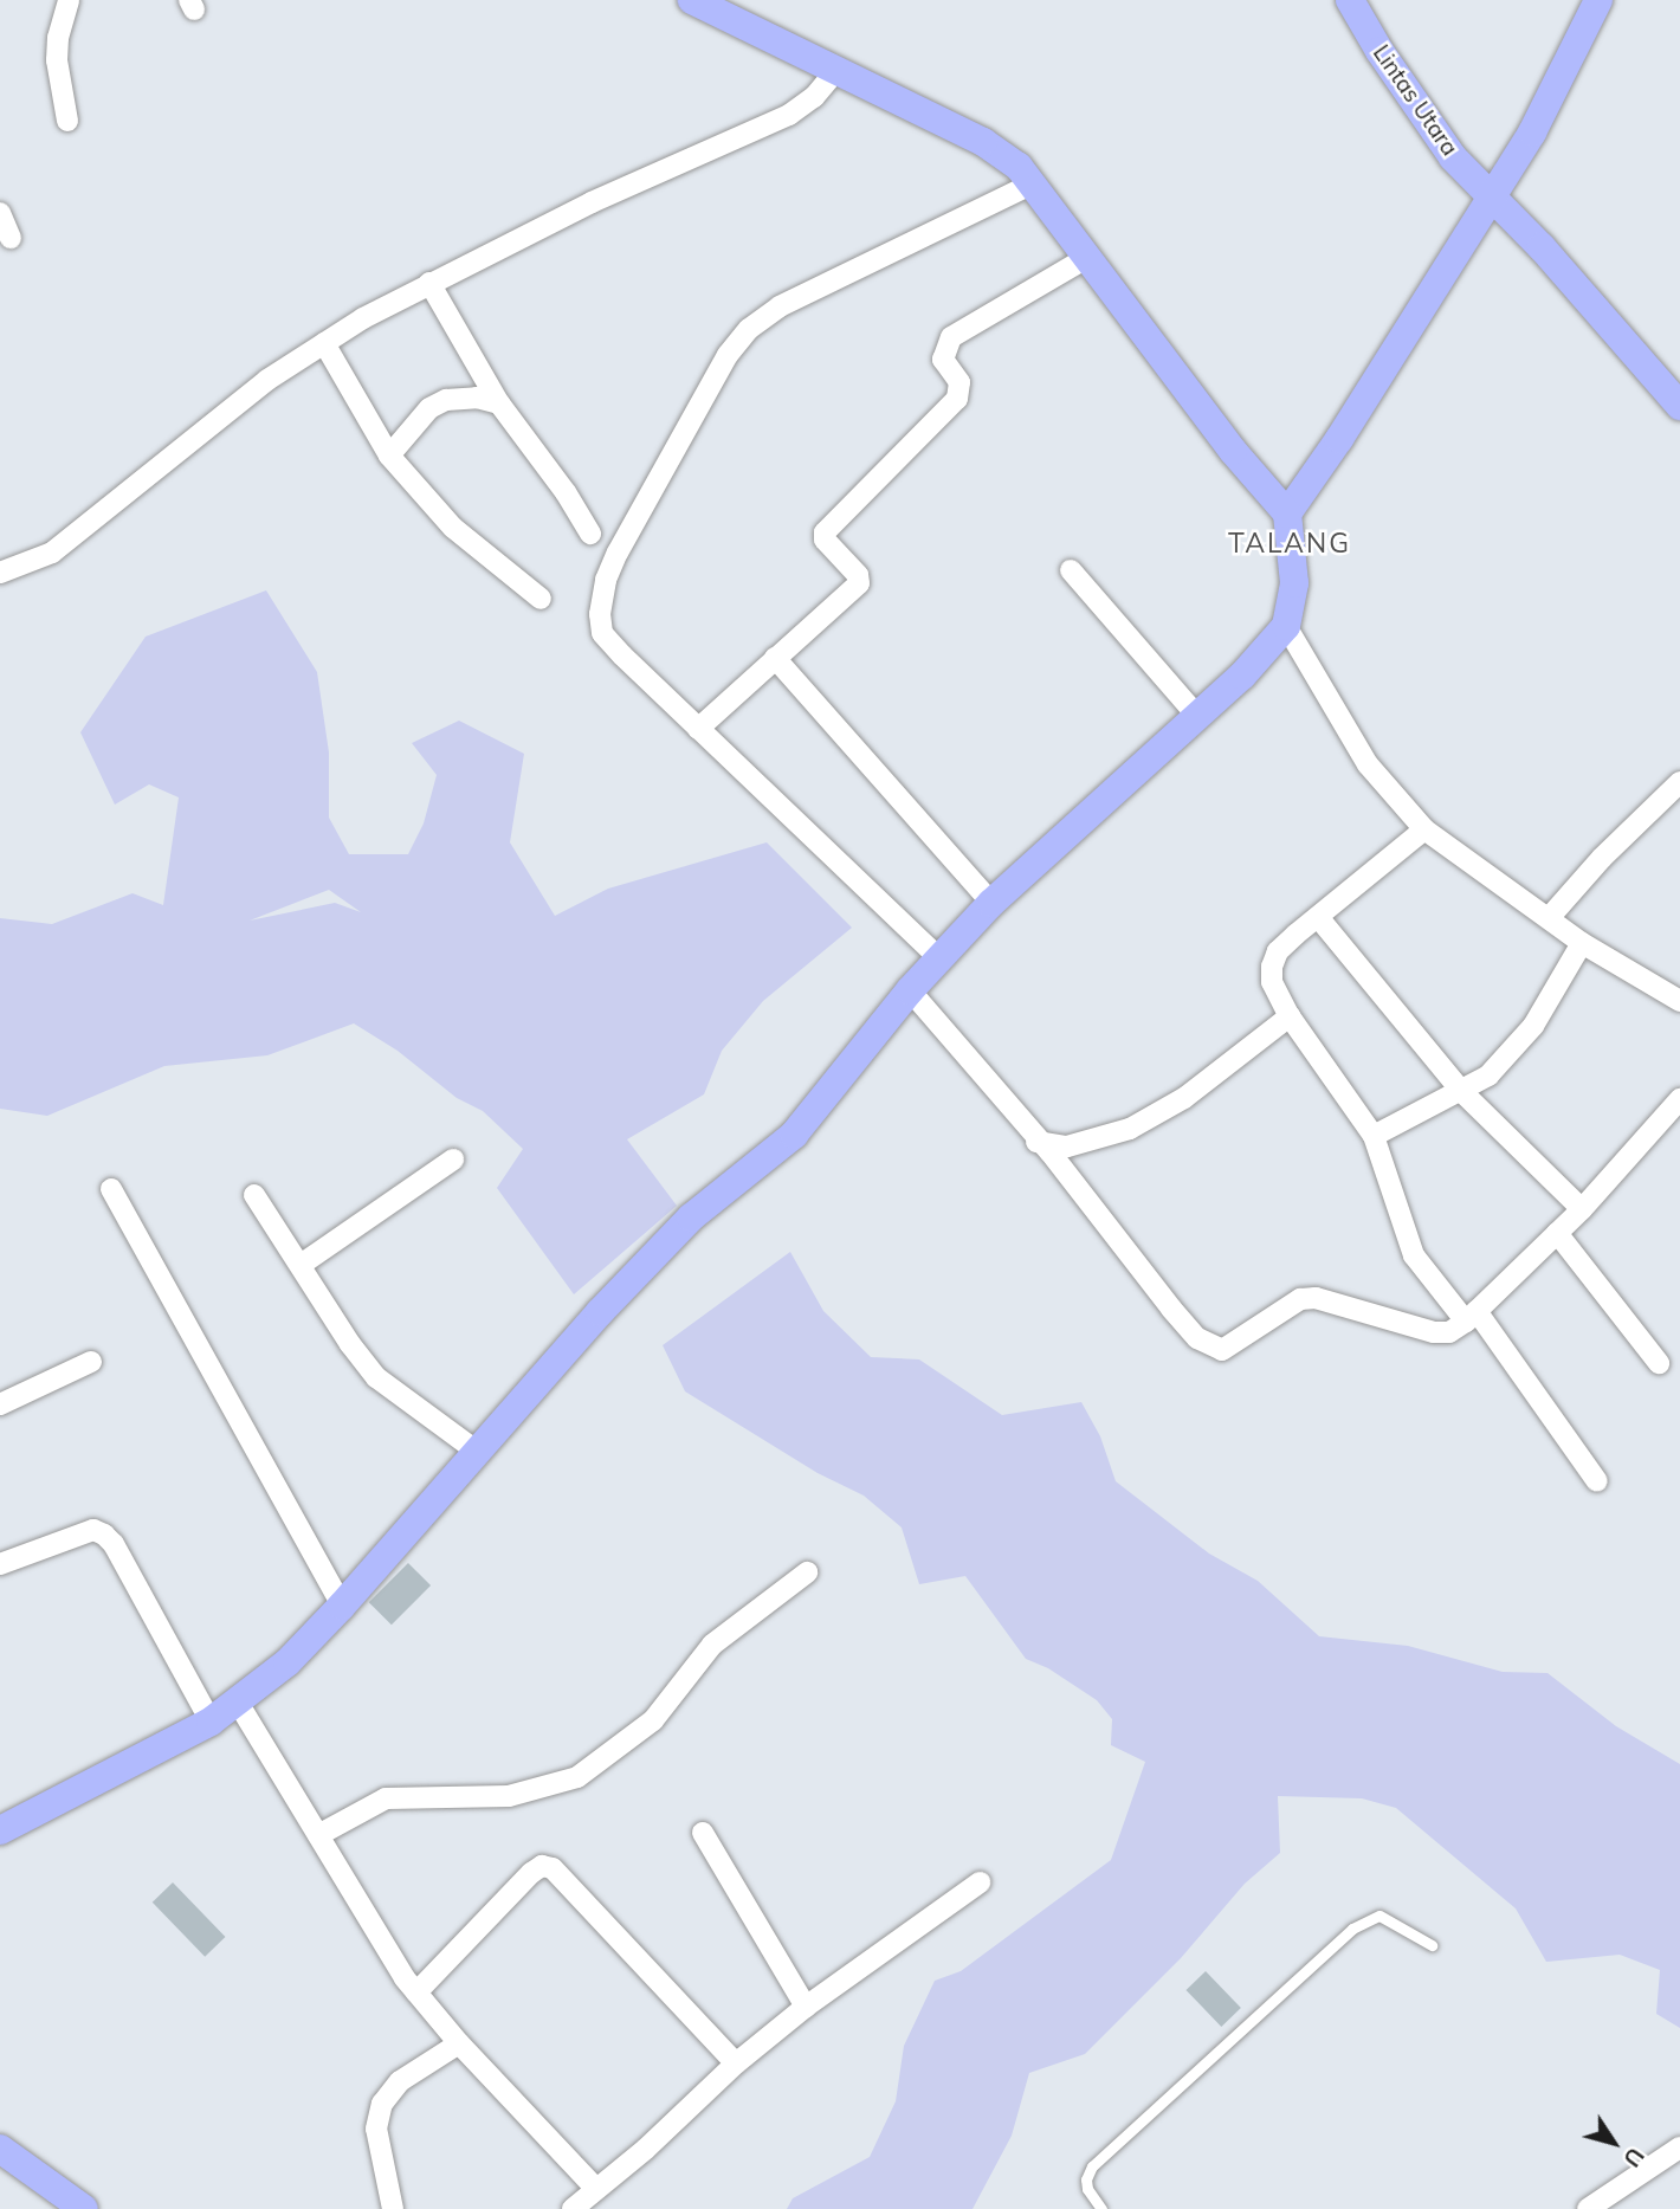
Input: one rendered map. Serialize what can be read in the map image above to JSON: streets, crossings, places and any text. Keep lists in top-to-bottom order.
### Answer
{
  "streets": {
    "street": ["Lintas Utara"]
  },
  "districts": ["TALANG"],
  "north": "bottom right"
}
